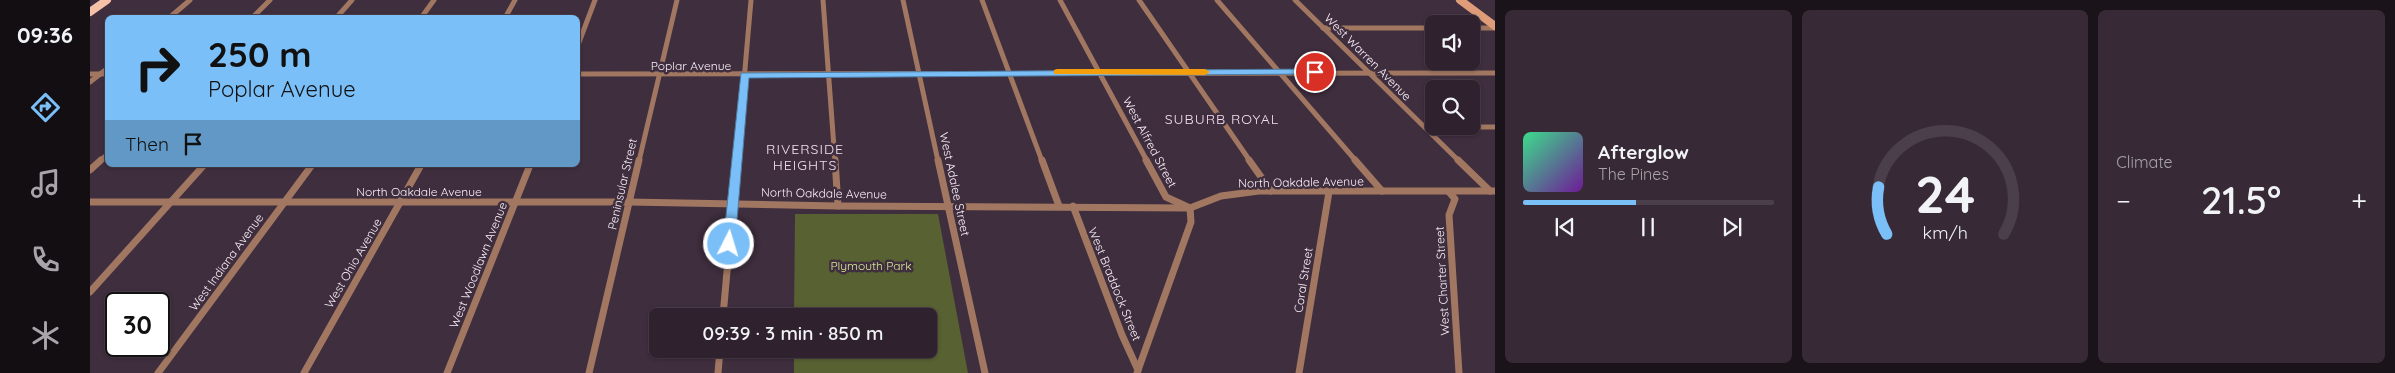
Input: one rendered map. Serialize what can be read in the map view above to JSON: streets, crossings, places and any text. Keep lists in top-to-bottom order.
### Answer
{
  "streets": {
    "street": [
      "West Warren Avenue",
      "Poplar Avenue",
      "West Alfred Street",
      "North Oakdale Avenue",
      "Peninsular Street",
      "West Adalee Street",
      "West Indiana Avenue",
      "West Ohio Avenue",
      "West Woodlawn Avenue",
      "Coral Street",
      "West Charter Street",
      "West Braddock Street"
    ]
  },
  "crossings": [
    ["West Warren Avenue", "Poplar Avenue"],
    ["West Warren Avenue", "North Oakdale Avenue"],
    ["Poplar Avenue", "West Alfred Street"],
    ["Poplar Avenue", "Peninsular Street"],
    ["Poplar Avenue", "West Adalee Street"],
    ["West Alfred Street", "North Oakdale Avenue"],
    ["North Oakdale Avenue", "Peninsular Street"],
    ["North Oakdale Avenue", "West Adalee Street"],
    ["North Oakdale Avenue", "West Indiana Avenue"],
    ["North Oakdale Avenue", "West Ohio Avenue"],
    ["North Oakdale Avenue", "West Woodlawn Avenue"],
    ["North Oakdale Avenue", "Coral Street"],
    ["North Oakdale Avenue", "West Charter Street"],
    ["North Oakdale Avenue", "West Braddock Street"]
  ],
  "districts": ["SUBURB ROYAL", "RIVERSIDE HEIGHTS"],
  "parks": ["Plymouth Park"],
  "page": {
    "tabs": "09:36",
    "tile": "Climate",
    "turn": ["250 m", "Poplar Avenue"],
    "then": "Then",
    "song": ["Afterglow", "The Pines"],
    "heat": ["−", "21.5°", "+"],
    "limit": "30",
    "trip": "09:39 · 3 min · 850 m",
    "gauge": ["24", "km/h"]
  }
}
